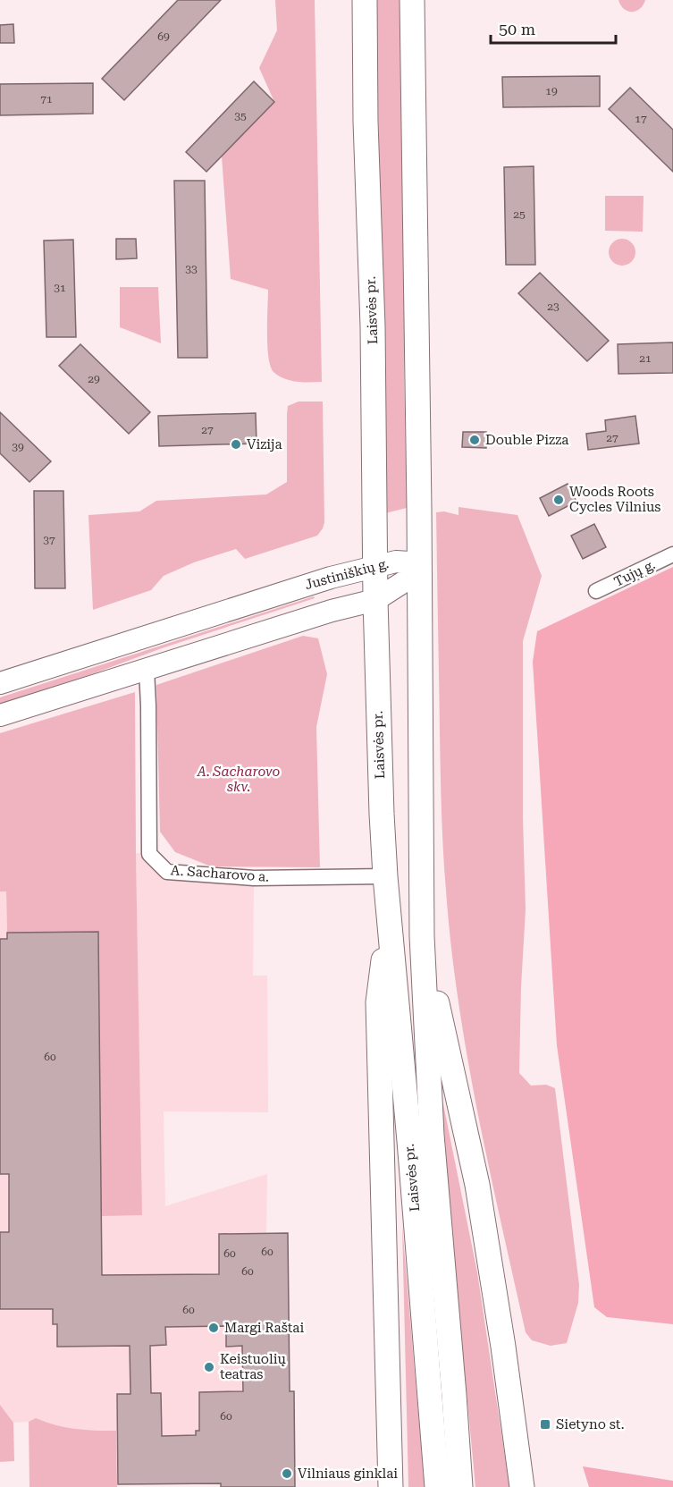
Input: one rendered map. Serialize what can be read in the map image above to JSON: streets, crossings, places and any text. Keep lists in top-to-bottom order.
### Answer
{
  "streets": {
    "main road": ["Laisvės pr.", "Justiniškių g."],
    "street": ["Tujų g.", "A. Sacharovo a."]
  },
  "crossings": [
    ["Laisvės pr.", "Justiniškių g."],
    ["Laisvės pr.", "A. Sacharovo a."],
    ["Justiniškių g.", "A. Sacharovo a."]
  ],
  "parks": ["A. Sacharovo skv."],
  "places": {
    "other": [
      "Double Pizza",
      "Vizija",
      "Woods Roots Cycles Vilnius",
      "Margi Raštai",
      "Keistuolių teatras",
      "Vilniaus ginklai"
    ],
    "transit": ["Sietyno st."]
  },
  "house_numbers": [
    "69",
    "19",
    "71",
    "35",
    "17",
    "25",
    "33",
    "31",
    "23",
    "21",
    "29",
    "27",
    "27",
    "39",
    "37",
    "60",
    "60",
    "60",
    "60",
    "60",
    "60"
  ],
  "scale_bar": "50 m"
}
